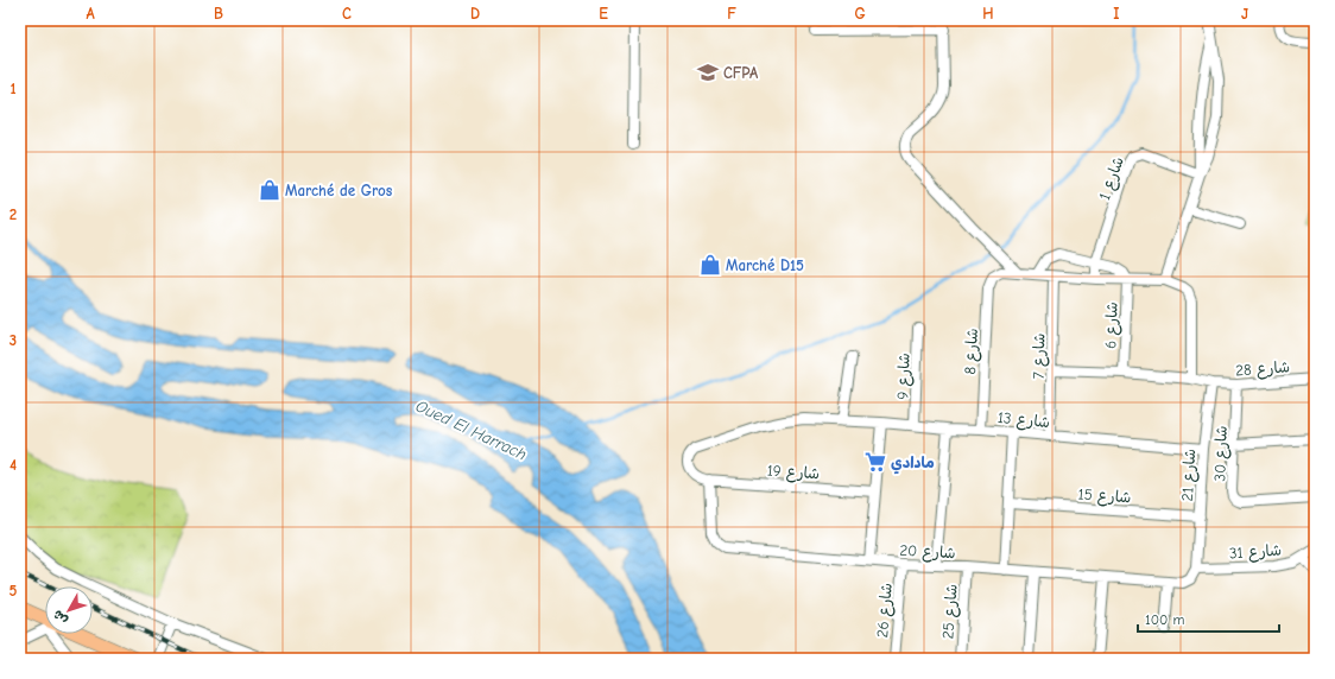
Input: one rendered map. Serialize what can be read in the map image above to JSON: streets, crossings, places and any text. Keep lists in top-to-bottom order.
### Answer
{
  "streets": {
    "street": [
      "شارع 1",
      "شارع 6",
      "شارع 8",
      "شارع 7",
      "شارع 28",
      "شارع 9",
      "شارع 13",
      "شارع 30",
      "شارع 19",
      "شارع 21",
      "شارع 15",
      "شارع 20",
      "شارع 31",
      "شارع 26",
      "شارع 25"
    ]
  },
  "crossings": [
    ["شارع 6", "شارع 28"],
    ["شارع 8", "شارع 13"],
    ["شارع 7", "شارع 28"],
    ["شارع 7", "شارع 13"],
    ["شارع 28", "شارع 30"],
    ["شارع 28", "شارع 21"],
    ["شارع 9", "شارع 13"],
    ["شارع 13", "شارع 19"],
    ["شارع 13", "شارع 21"],
    ["شارع 13", "شارع 20"],
    ["شارع 19", "شارع 20"],
    ["شارع 21", "شارع 15"],
    ["شارع 21", "شارع 20"],
    ["شارع 21", "شارع 31"],
    ["شارع 20", "شارع 31"],
    ["شارع 20", "شارع 26"],
    ["شارع 20", "شارع 25"]
  ],
  "water": ["Oued El Harrach"],
  "places": {
    "school or university": ["CFPA"],
    "shop": ["Marché de Gros", "Marché D15"],
    "supermarket": ["مادادي"]
  },
  "scale_bar": "100 m",
  "north": "bottom left",
  "grid": {
    "columns": [
      "A",
      "B",
      "C",
      "D",
      "E",
      "F",
      "G",
      "H",
      "I",
      "J"
    ],
    "rows": [
      "1",
      "2",
      "3",
      "4",
      "5"
    ]
  }
}
